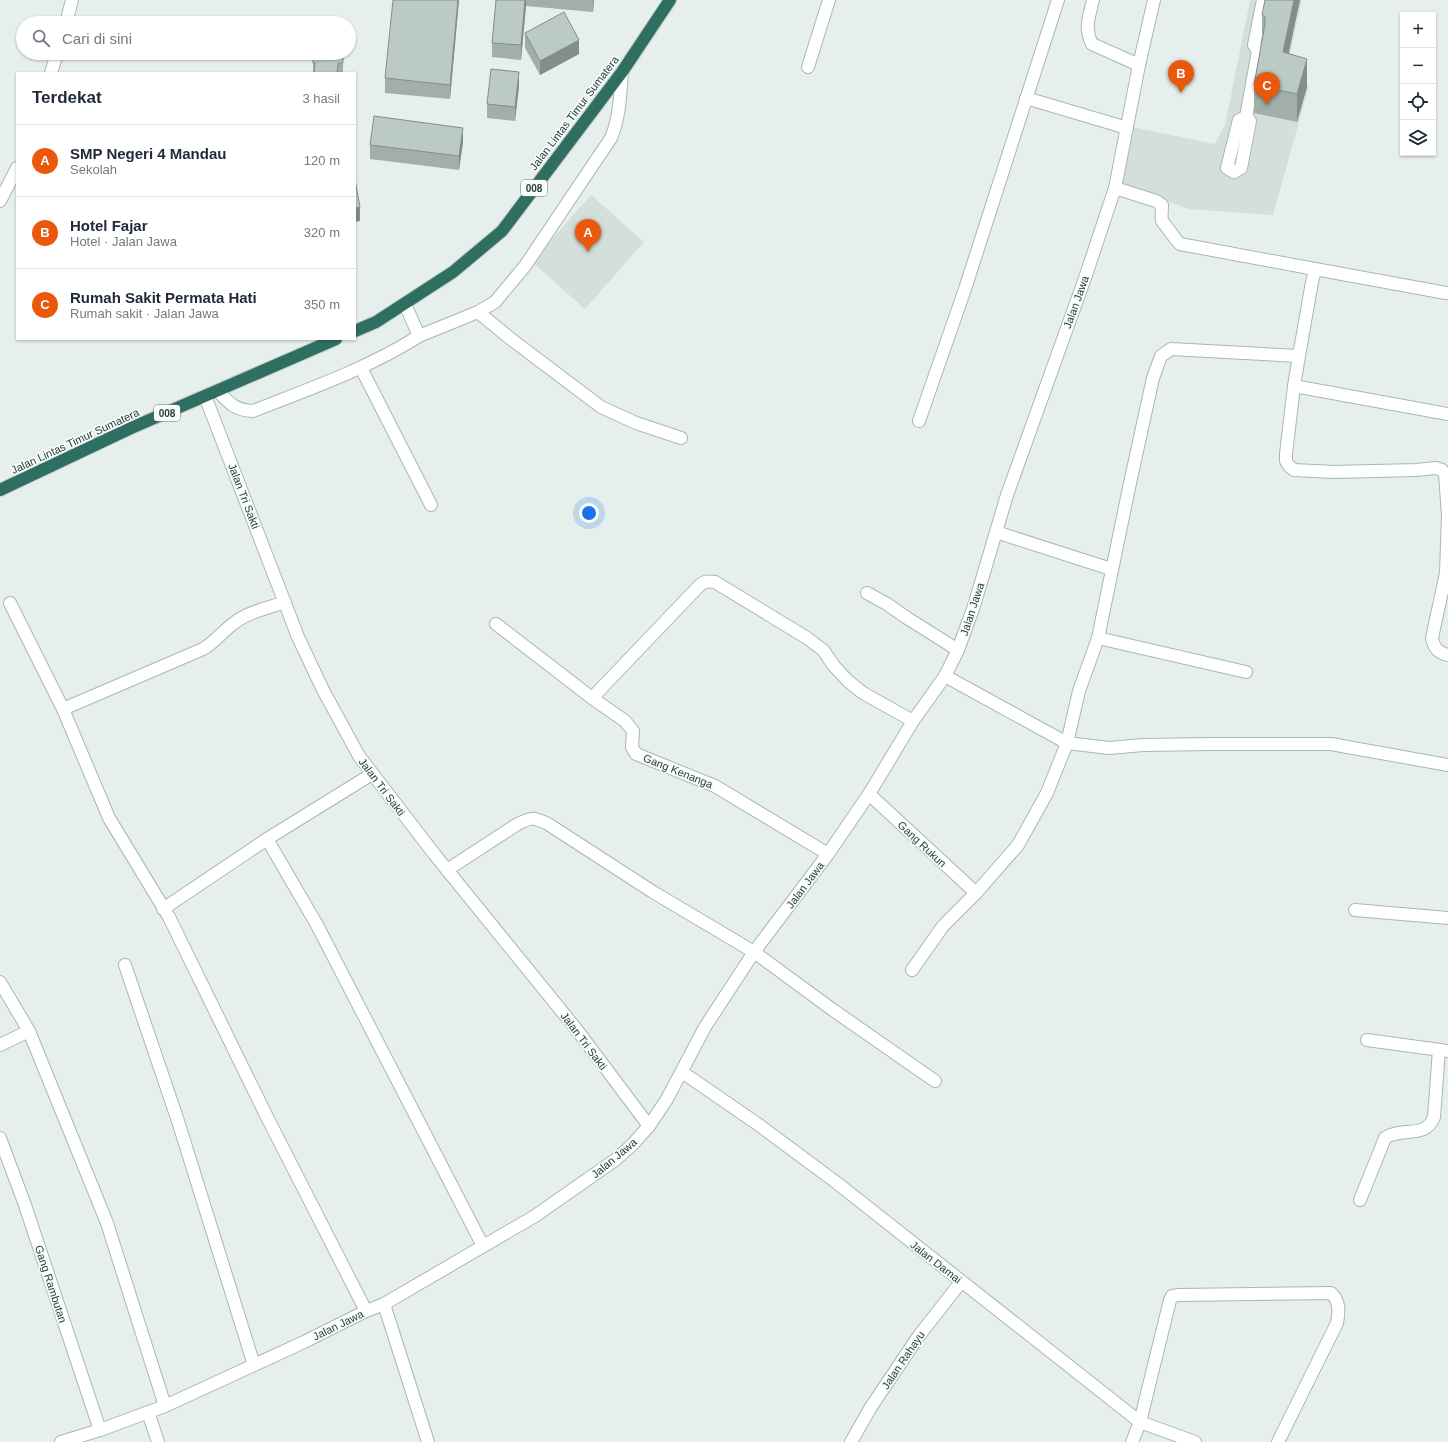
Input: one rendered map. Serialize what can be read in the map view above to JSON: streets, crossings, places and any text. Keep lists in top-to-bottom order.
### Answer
{
  "streets": {
    "highway": ["Jalan Lintas Timur Sumatera", "008"],
    "street": [
      "Jalan Jawa",
      "Jalan Tri Sakti",
      "Gang Kenanga",
      "Gang Rukun",
      "Jalan Damai",
      "Gang Rambutan",
      "Jalan Rahayu"
    ]
  },
  "crossings": [
    ["Jalan Lintas Timur Sumatera", "Jalan Tri Sakti"],
    ["Jalan Jawa", "Jalan Tri Sakti"],
    ["Jalan Jawa", "Gang Kenanga"],
    ["Jalan Jawa", "Gang Rukun"],
    ["Jalan Jawa", "Jalan Damai"],
    ["Jalan Jawa", "Gang Rambutan"],
    ["Jalan Damai", "Jalan Rahayu"]
  ],
  "page": {
    "map_buttons": ["+", "−"],
    "search": "Cari di sini",
    "pins": ["B", "C", "A"],
    "heading": ["Terdekat", "3 hasil"],
    "list": [
      {
        "mark": "A",
        "name": "SMP Negeri 4 Mandau",
        "note": "Sekolah",
        "value": "120 m"
      },
      {
        "mark": "B",
        "name": "Hotel Fajar",
        "note": "Hotel · Jalan Jawa",
        "value": "320 m"
      },
      {
        "mark": "C",
        "name": "Rumah Sakit Permata Hati",
        "note": "Rumah sakit · Jalan Jawa",
        "value": "350 m"
      }
    ]
  }
}
